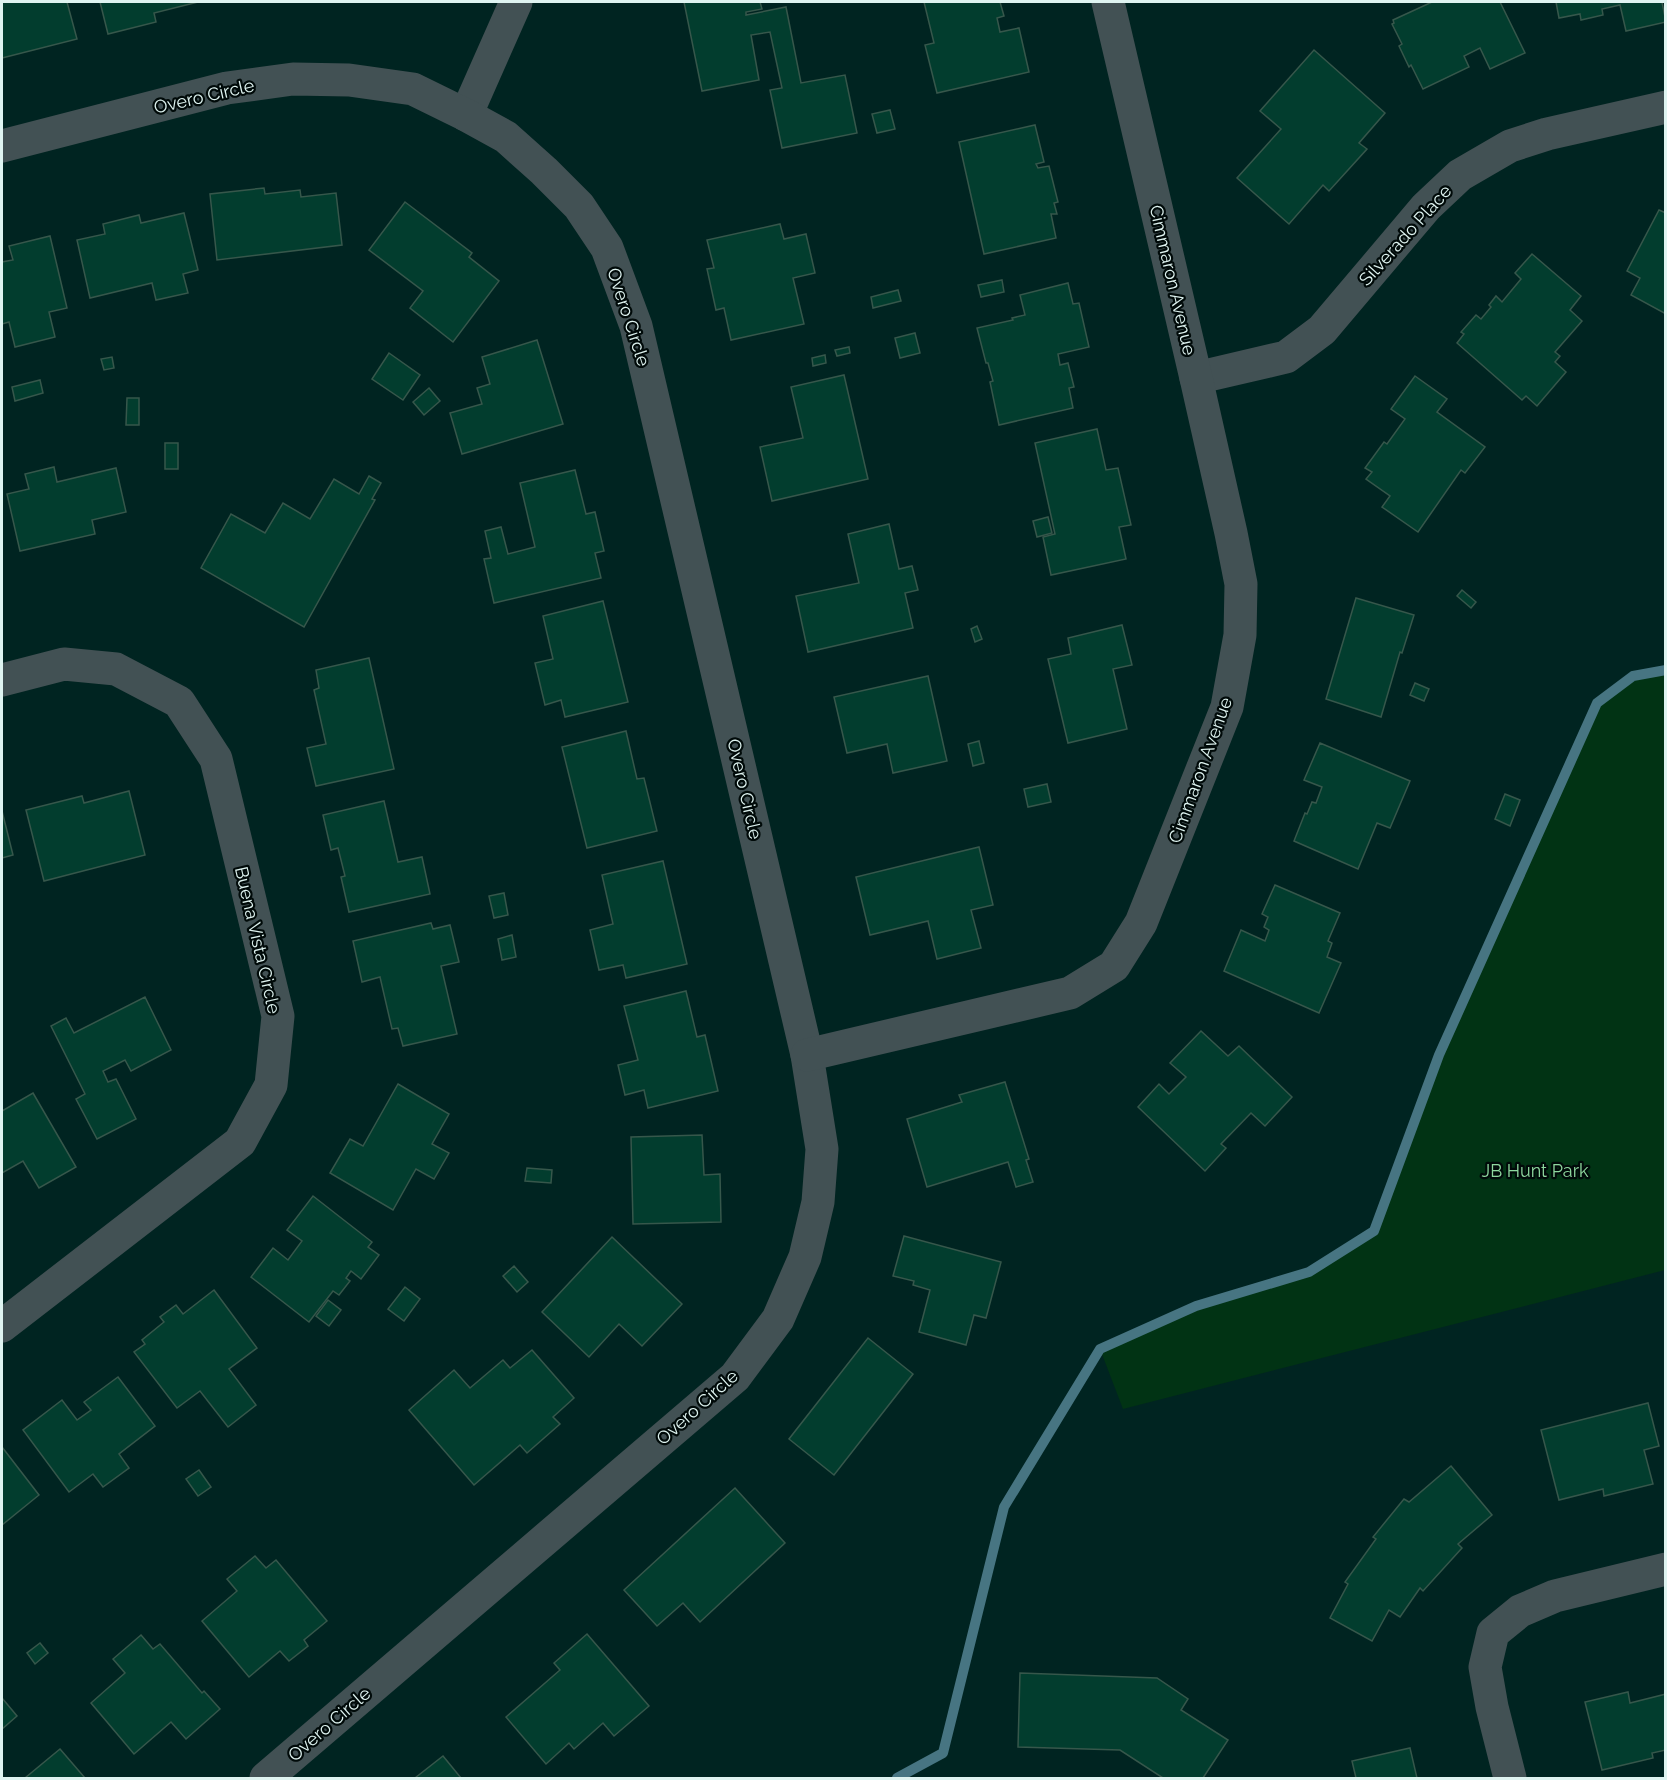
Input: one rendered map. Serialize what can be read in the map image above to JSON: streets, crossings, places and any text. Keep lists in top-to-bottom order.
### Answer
{
  "streets": {
    "street": [
      "Overo Circle",
      "Silverado Place",
      "Cimmaron Avenue",
      "Buena Vista Circle"
    ]
  },
  "crossings": [
    ["Overo Circle", "Cimmaron Avenue"],
    ["Silverado Place", "Cimmaron Avenue"]
  ],
  "parks": ["JB Hunt Park"]
}
